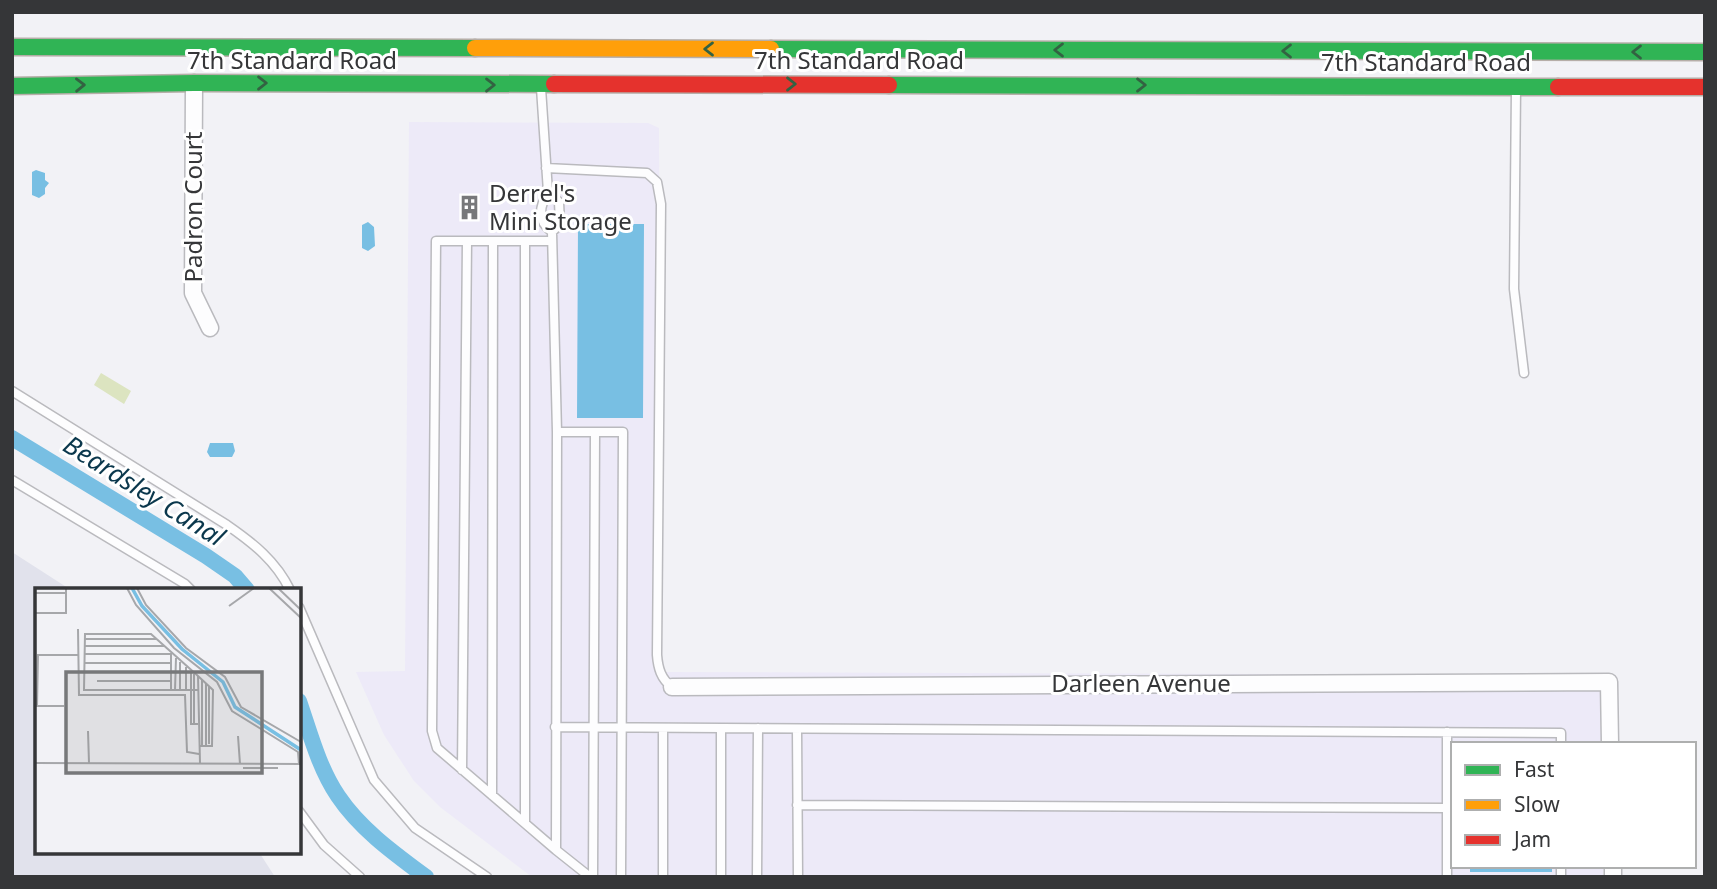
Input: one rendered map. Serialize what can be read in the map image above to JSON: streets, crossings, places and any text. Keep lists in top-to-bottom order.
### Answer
{
  "streets": {
    "main road": ["7th Standard Road"],
    "street": ["Padron Court", "Darleen Avenue"]
  },
  "crossings": [
    ["7th Standard Road", "Padron Court"]
  ],
  "water": ["Beardsley Canal"],
  "places": {
    "building": ["Derrel's Mini Storage"]
  },
  "legend": ["Fast", "Slow", "Jam"]
}
